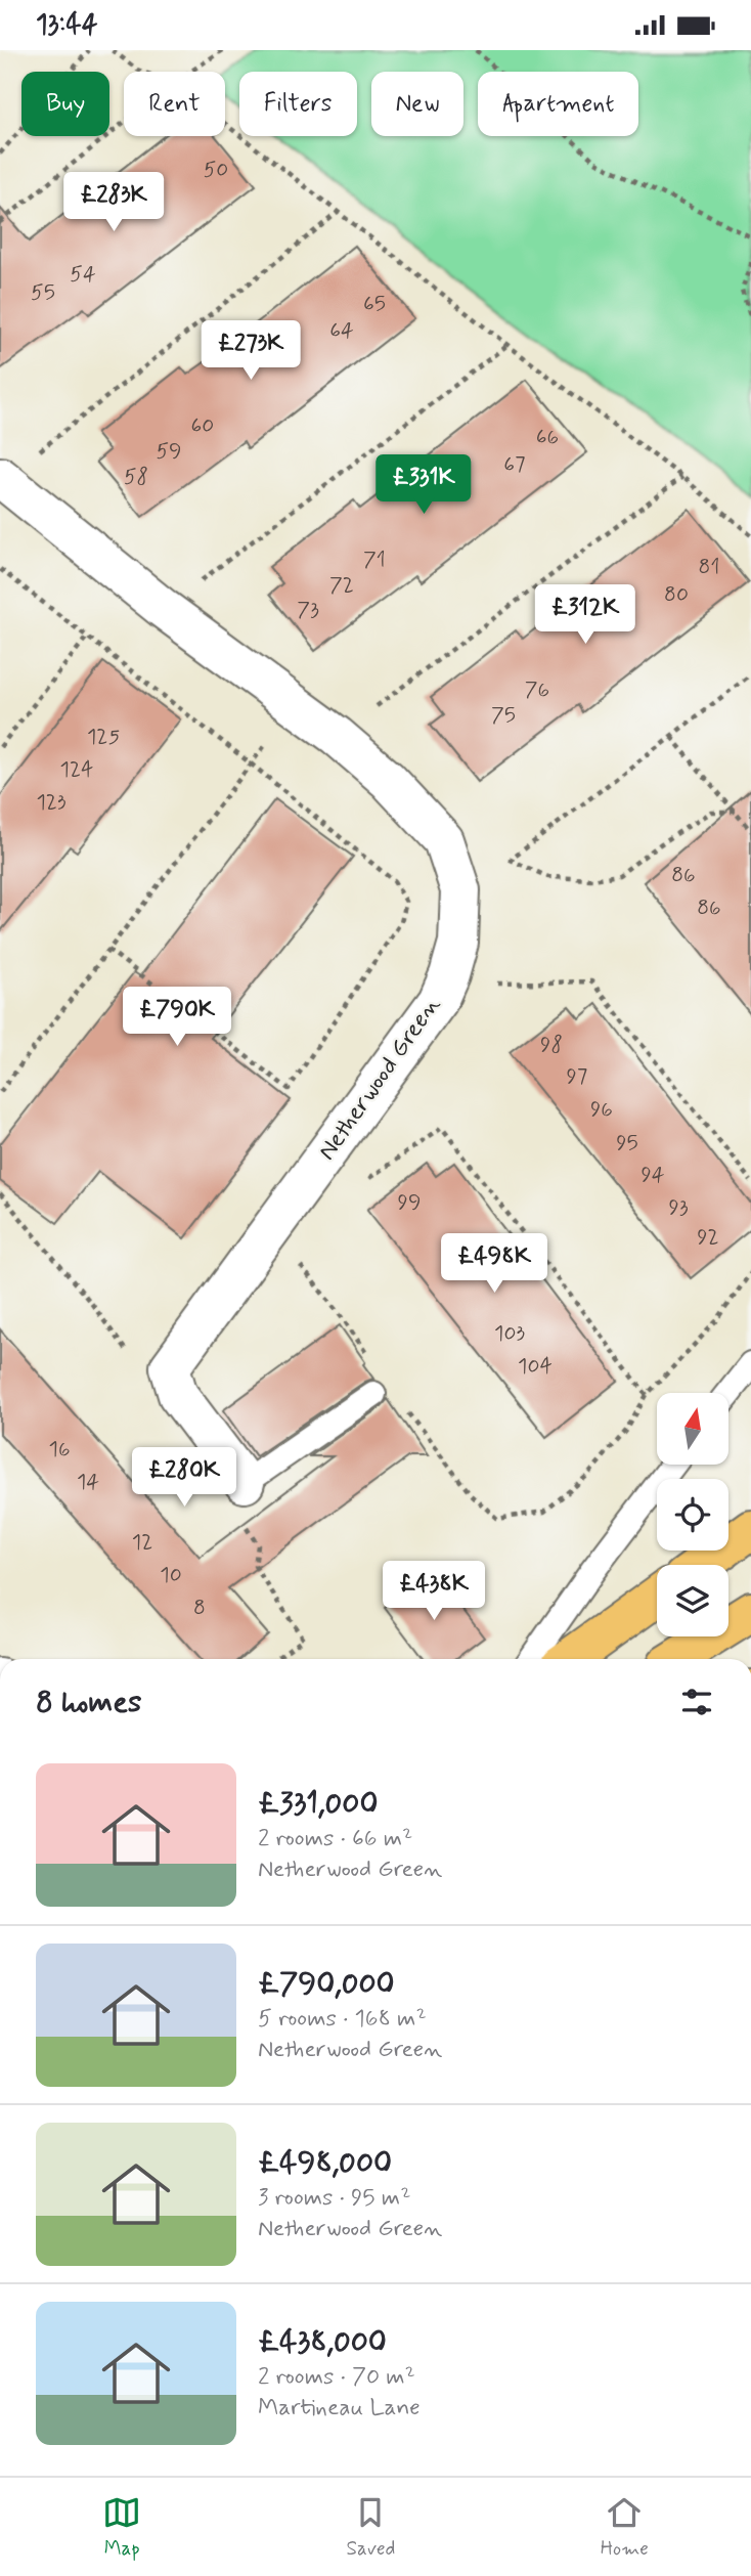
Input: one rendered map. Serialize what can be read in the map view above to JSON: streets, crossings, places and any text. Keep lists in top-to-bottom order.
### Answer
{
  "streets": {
    "street": ["Netherwood Green"]
  },
  "house_numbers": [
    "50",
    "54",
    "55",
    "65",
    "64",
    "60",
    "66",
    "59",
    "67",
    "58",
    "71",
    "81",
    "72",
    "80",
    "73",
    "76",
    "75",
    "125",
    "124",
    "123",
    "86",
    "86",
    "98",
    "97",
    "96",
    "95",
    "94",
    "99",
    "93",
    "92",
    "103",
    "104",
    "16",
    "14",
    "12",
    "10",
    "8"
  ],
  "north": "top",
  "page": {
    "status": "13:44",
    "chip": [
      "Buy",
      "Rent",
      "Filters",
      "New",
      "Apartment"
    ],
    "price": [
      "£283K",
      "£273K",
      "£331K",
      "£312K",
      "£790K",
      "£498K",
      "£280K",
      "£438K"
    ],
    "heading": "8 homes",
    "list": [
      {
        "name": "£331,000",
        "note": "2 rooms · 66 m² · Netherwood Green"
      },
      {
        "name": "£790,000",
        "note": "5 rooms · 168 m² · Netherwood Green"
      },
      {
        "name": "£498,000",
        "note": "3 rooms · 95 m² · Netherwood Green"
      },
      {
        "name": "£438,000",
        "note": "2 rooms · 70 m² · Martineau Lane"
      }
    ],
    "tabs": ["Map", "Saved", "Home"]
  }
}
